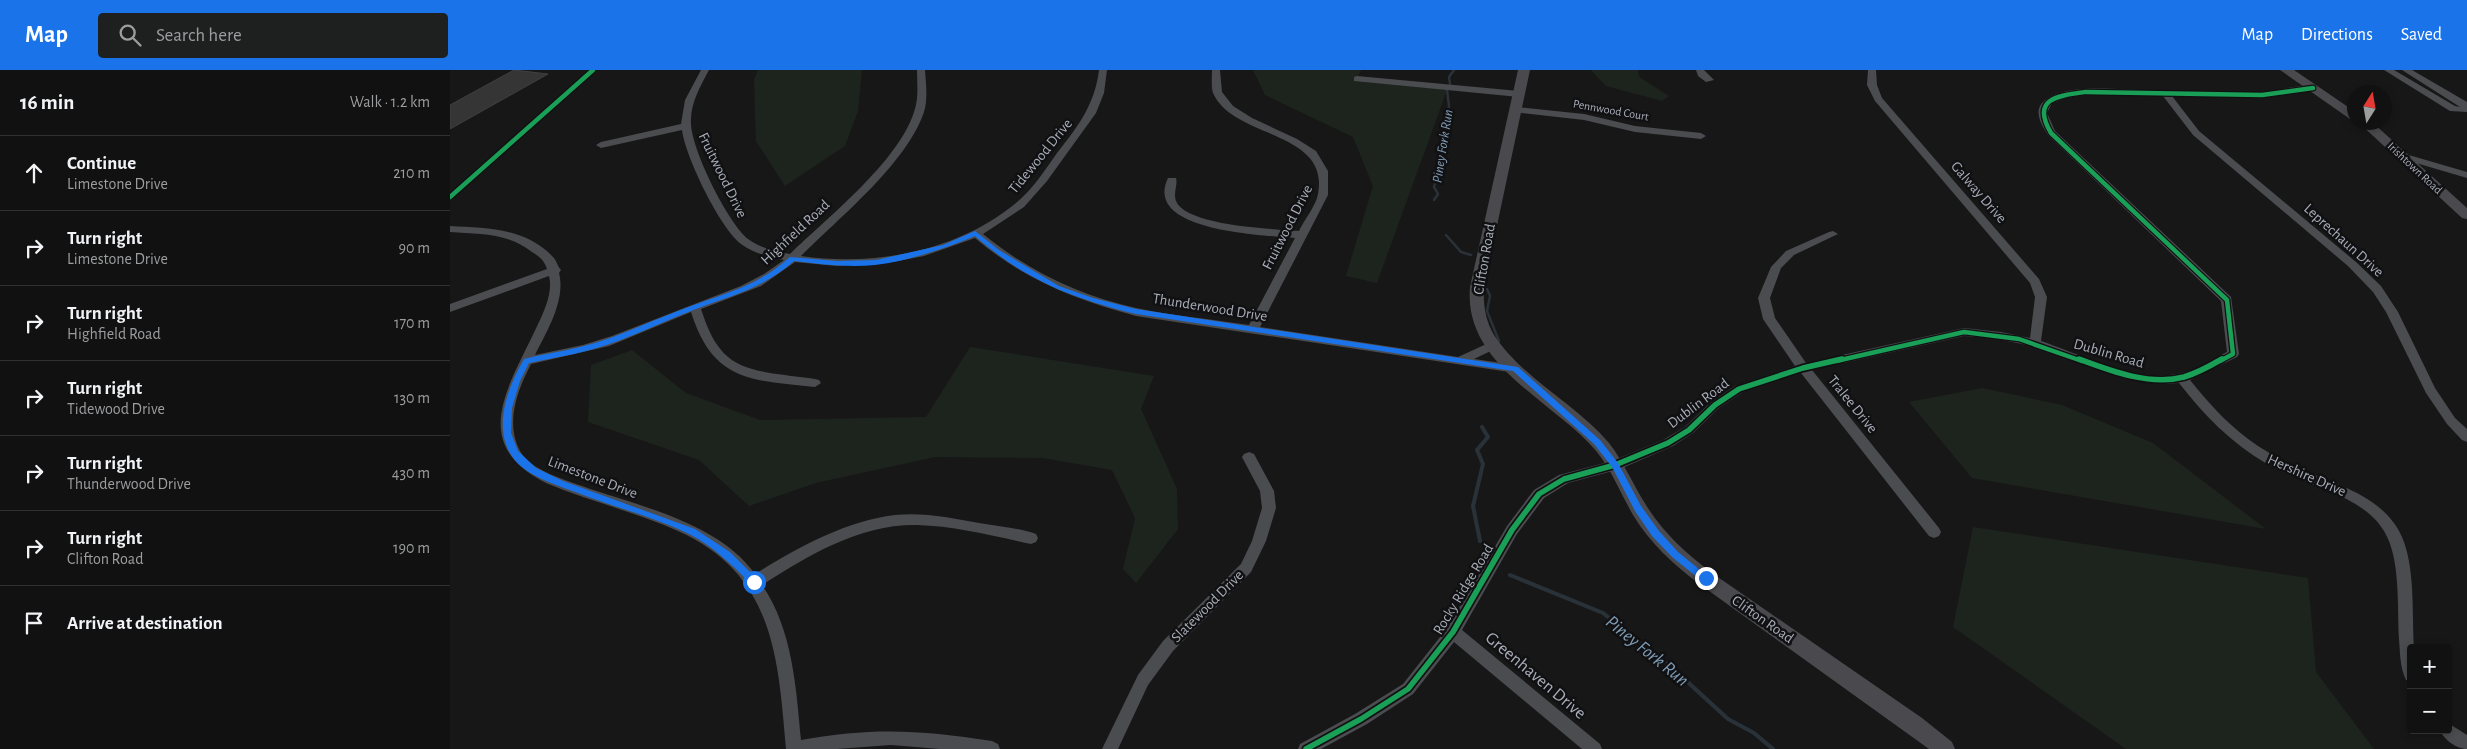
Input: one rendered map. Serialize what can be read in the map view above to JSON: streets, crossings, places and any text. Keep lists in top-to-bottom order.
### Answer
{
  "streets": {
    "main road": ["Irishtown Road", "Clifton Road"],
    "street": [
      "Pennwood Court",
      "Tidewood Drive",
      "Fruitwood Drive",
      "Galway Drive",
      "Highfield Road",
      "Leprechaun Drive",
      "Thunderwood Drive",
      "Dublin Road",
      "Tralee Drive",
      "Hershire Drive",
      "Limestone Drive",
      "Rocky Ridge Road",
      "Slatewood Drive",
      "Greenhaven Drive"
    ]
  },
  "crossings": [
    ["Pennwood Court", "Clifton Road"],
    ["Tidewood Drive", "Fruitwood Drive"],
    ["Tidewood Drive", "Highfield Road"],
    ["Tidewood Drive", "Thunderwood Drive"],
    ["Fruitwood Drive", "Highfield Road"],
    ["Fruitwood Drive", "Thunderwood Drive"],
    ["Galway Drive", "Dublin Road"],
    ["Highfield Road", "Limestone Drive"],
    ["Leprechaun Drive", "Dublin Road"],
    ["Clifton Road", "Thunderwood Drive"],
    ["Clifton Road", "Dublin Road"],
    ["Clifton Road", "Rocky Ridge Road"],
    ["Dublin Road", "Tralee Drive"],
    ["Dublin Road", "Hershire Drive"],
    ["Dublin Road", "Rocky Ridge Road"],
    ["Rocky Ridge Road", "Greenhaven Drive"]
  ],
  "water": ["Piney Fork Run"],
  "north": "top",
  "page": {
    "header": "Map",
    "search": "Search here",
    "nav": ["Map", "Directions", "Saved"],
    "heading": ["16 min", "Walk · 1.2 km"],
    "list": [
      ["Continue", "Limestone Drive", "210 m"],
      ["Turn right", "Limestone Drive", "90 m"],
      ["Turn right", "Highfield Road", "170 m"],
      ["Turn right", "Tidewood Drive", "130 m"],
      ["Turn right", "Thunderwood Drive", "430 m"],
      ["Turn right", "Clifton Road", "190 m"],
      "Arrive at destination"
    ],
    "map_buttons": ["+", "−"]
  }
}
